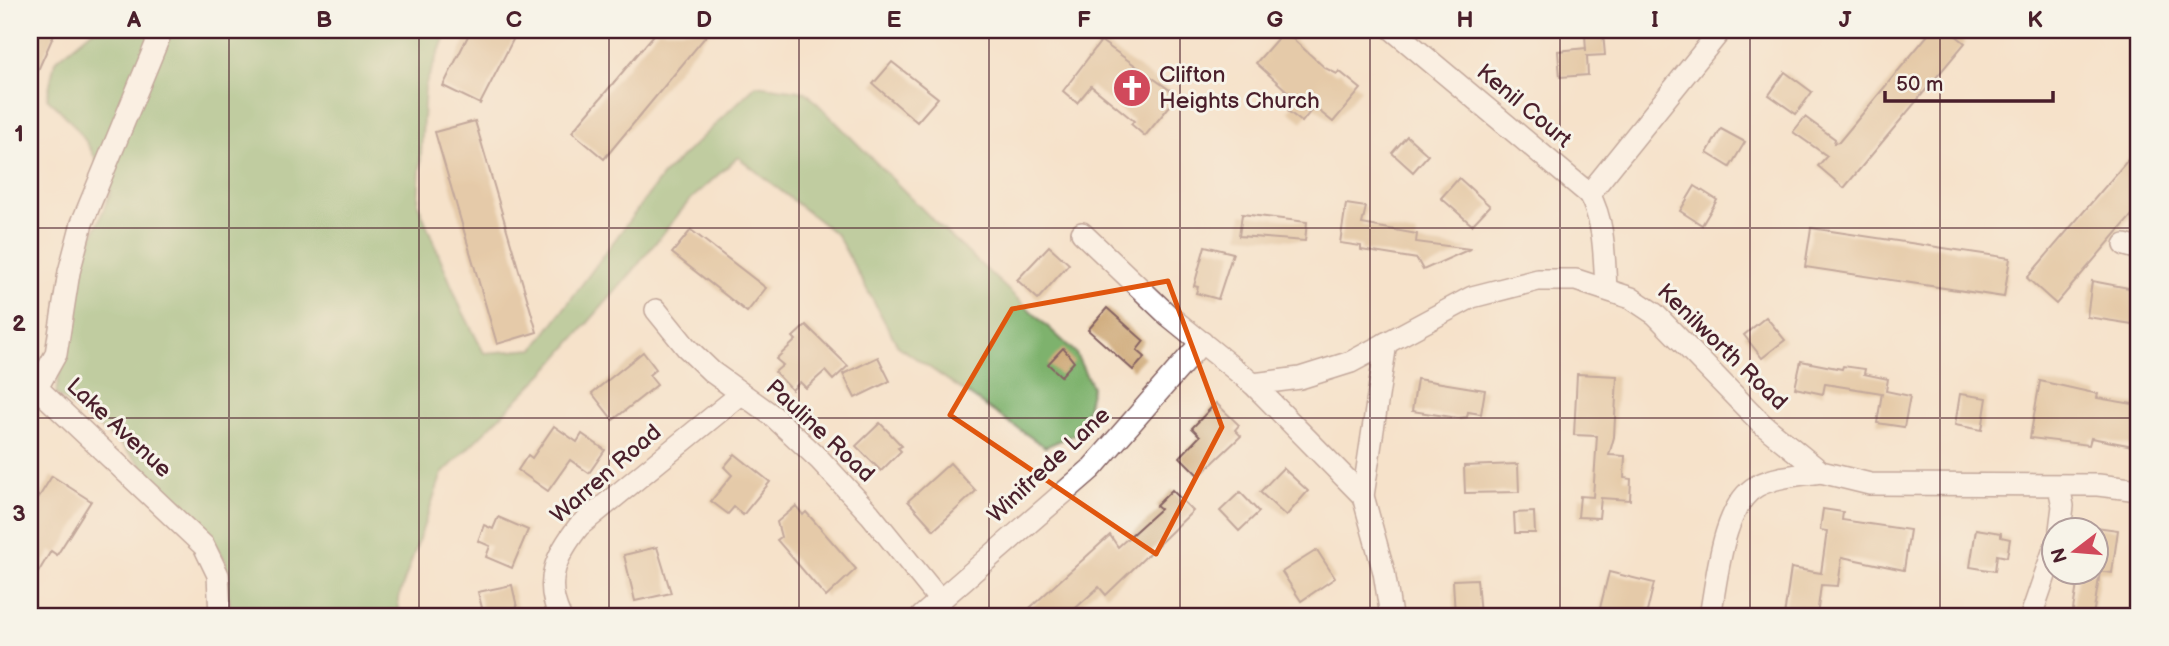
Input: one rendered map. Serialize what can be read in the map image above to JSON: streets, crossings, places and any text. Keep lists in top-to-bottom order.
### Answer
{
  "streets": {
    "street": [
      "Kenil Court",
      "Kenilworth Road",
      "Lake Avenue",
      "Pauline Road",
      "Winifrede Lane",
      "Warren Road"
    ]
  },
  "crossings": [
    ["Kenil Court", "Kenilworth Road"],
    ["Pauline Road", "Winifrede Lane"],
    ["Pauline Road", "Warren Road"]
  ],
  "places": {
    "church": ["Clifton Heights Church"]
  },
  "scale_bar": "50 m",
  "north": "left",
  "grid": {
    "columns": [
      "A",
      "B",
      "C",
      "D",
      "E",
      "F",
      "G",
      "H",
      "I",
      "J",
      "K"
    ],
    "rows": ["1", "2", "3"]
  }
}
